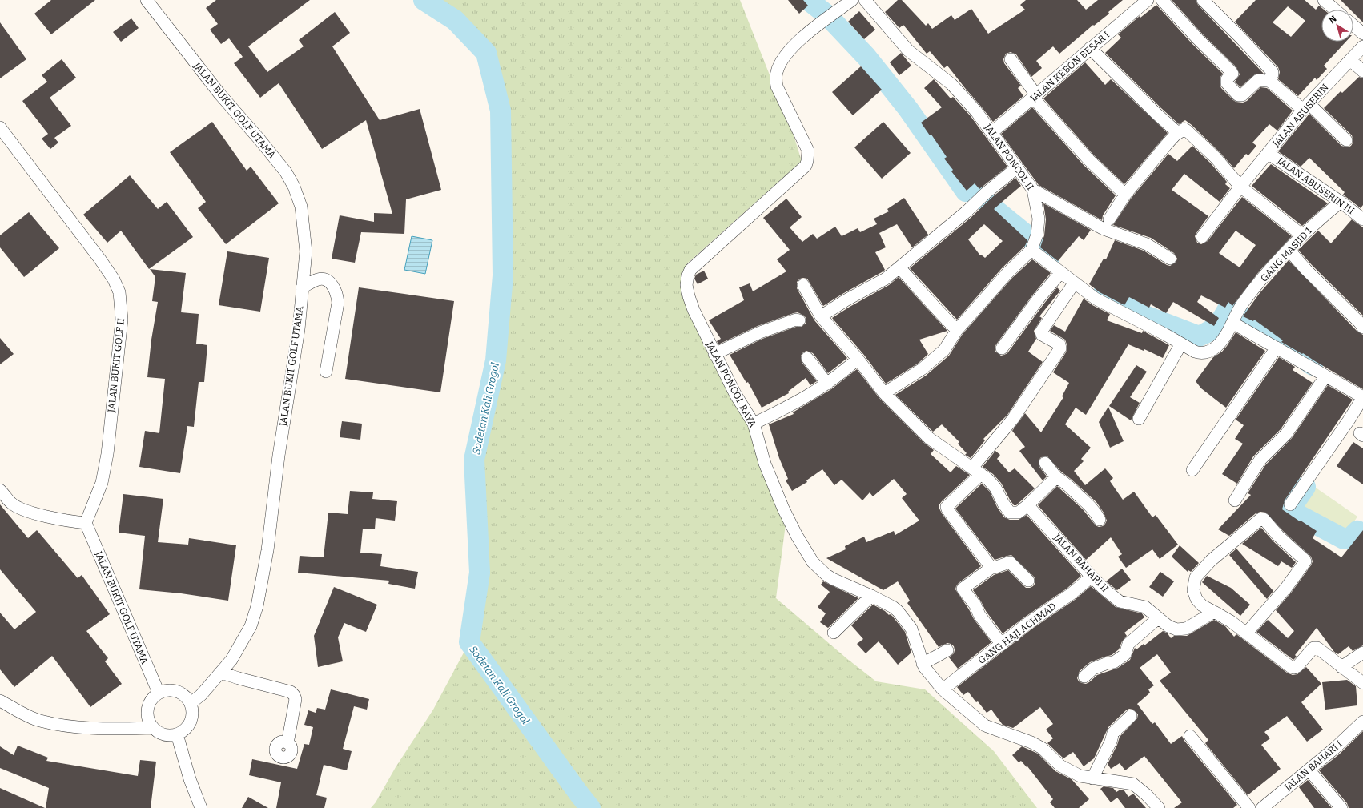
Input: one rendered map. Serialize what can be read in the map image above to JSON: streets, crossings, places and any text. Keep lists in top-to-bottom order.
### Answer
{
  "streets": {
    "street": [
      "JALAN KEBON BESAR I",
      "JALAN BUKIT GOLF UTAMA",
      "JALAN ABUSERIN",
      "JALAN PONCOL II",
      "JALAN ABUSERIN III",
      "GANG MASJID 1",
      "JALAN BUKIT GOLF II",
      "JALAN PONCOL RAYA",
      "JALAN BAHARI II",
      "GANG HAJI ACHMAD",
      "JALAN BAHARI I"
    ]
  },
  "crossings": [
    ["JALAN KEBON BESAR I", "JALAN PONCOL II"],
    ["JALAN BUKIT GOLF UTAMA", "JALAN BUKIT GOLF II"],
    ["JALAN ABUSERIN", "JALAN ABUSERIN III"],
    ["JALAN PONCOL II", "GANG MASJID 1"],
    ["JALAN ABUSERIN III", "GANG MASJID 1"],
    ["JALAN PONCOL RAYA", "GANG HAJI ACHMAD"],
    ["JALAN BAHARI II", "GANG HAJI ACHMAD"]
  ],
  "water": ["Sodetan Kali Grogol"],
  "north": "top left"
}
